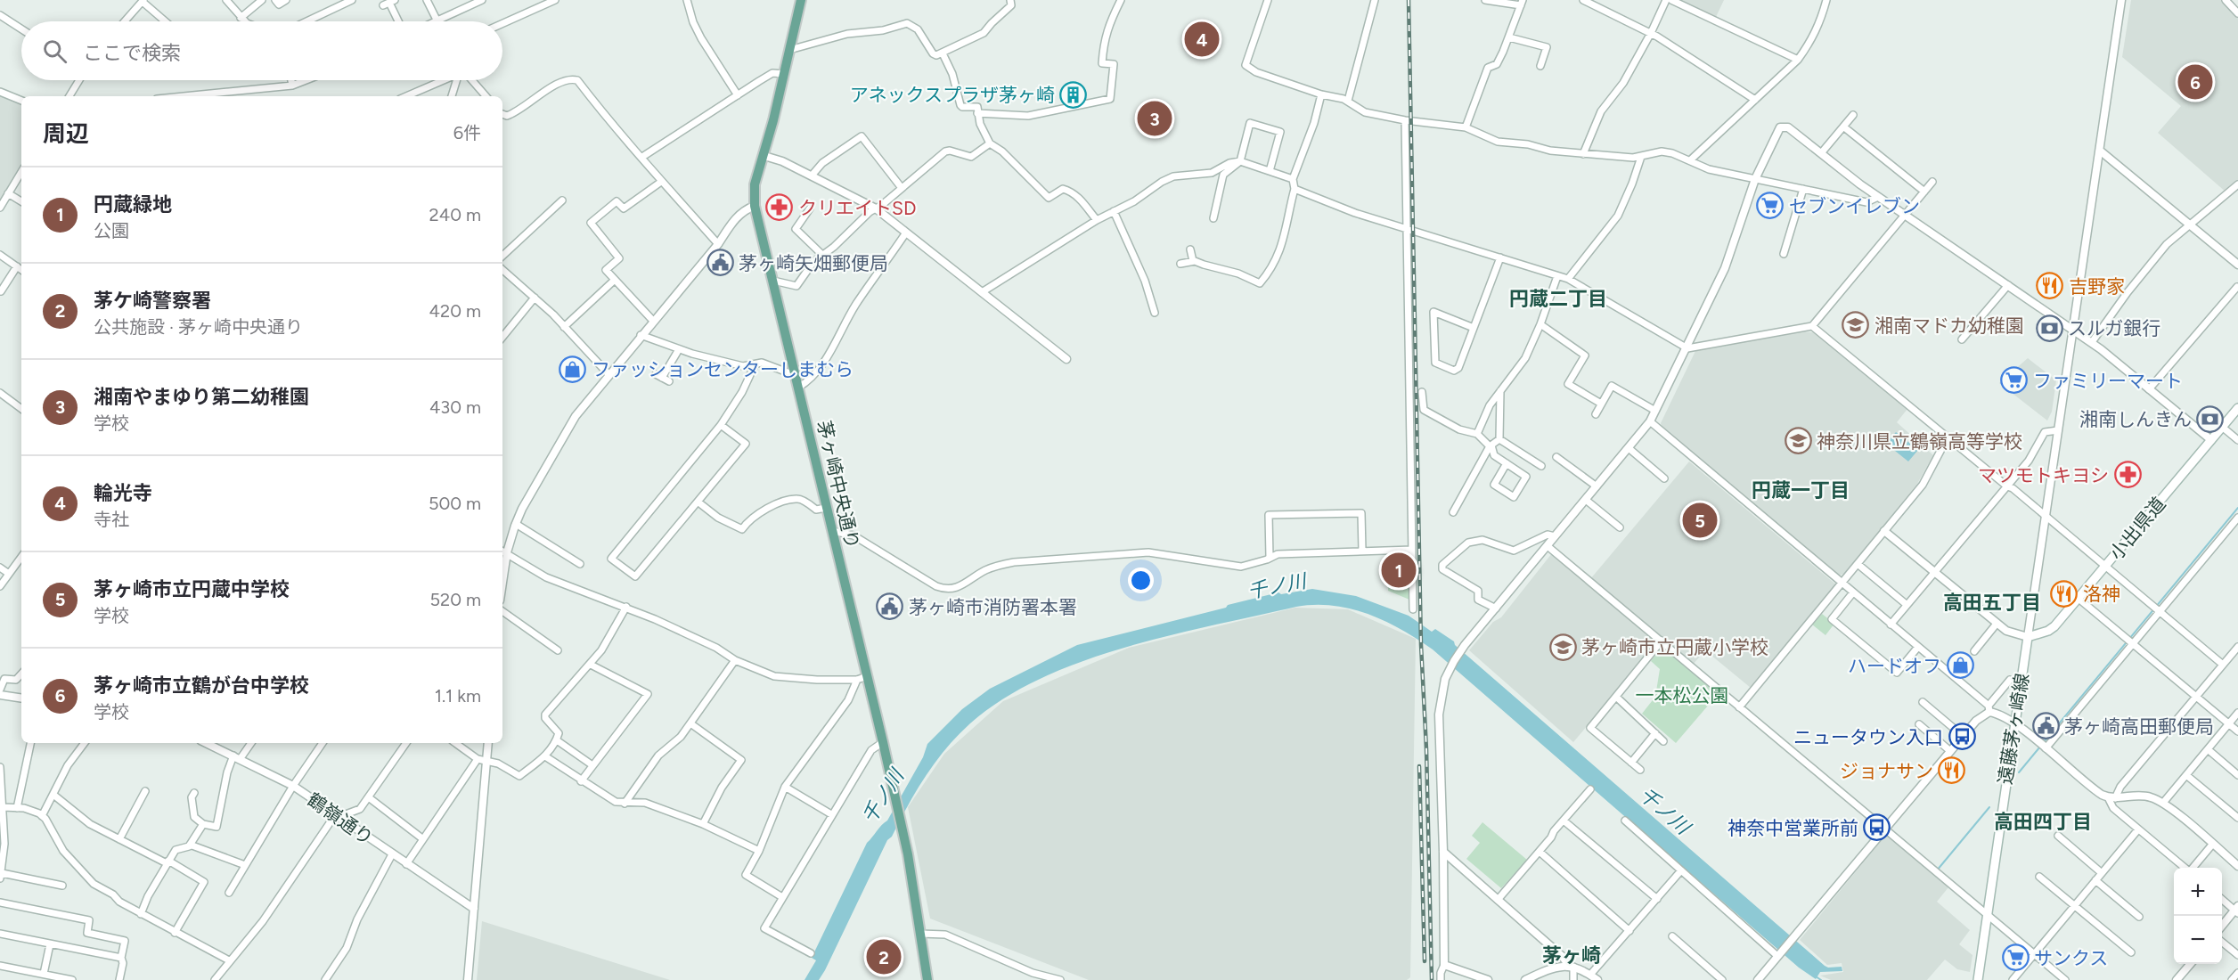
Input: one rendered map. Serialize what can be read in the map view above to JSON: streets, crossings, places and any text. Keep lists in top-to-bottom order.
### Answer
{
  "streets": {
    "main road": ["茅ヶ崎中央通り", "小出県道", "遠藤茅ヶ崎線"],
    "street": ["鶴嶺通り"]
  },
  "crossings": [
    ["小出県道", "遠藤茅ヶ崎線"]
  ],
  "districts": [
    "円蔵二丁目",
    "円蔵一丁目",
    "高田五丁目",
    "高田四丁目",
    "茅ヶ崎"
  ],
  "water": ["千ノ川"],
  "parks": ["一本松公園"],
  "places": {
    "building": ["アネックスプラザ茅ヶ崎"],
    "supermarket": ["セブンイレブン", "ファミリーマート", "サンクス"],
    "pharmacy": ["クリエイトSD", "マツモトキヨシ"],
    "public building": ["茅ヶ崎矢畑郵便局", "茅ヶ崎市消防署本署", "茅ヶ崎高田郵便局"],
    "restaurant": ["吉野家", "洛神", "ジョナサン"],
    "school or university": ["湘南マドカ幼稚園", "神奈川県立鶴嶺高等学校", "茅ヶ崎市立円蔵小学校"],
    "bank": ["スルガ銀行", "湘南しんきん"],
    "shop": ["ファッションセンターしまむら", "ハードオフ"],
    "bus stop": ["ニュータウン入口", "神奈中営業所前"]
  },
  "page": {
    "pins": [
      "4",
      "6",
      "3",
      "5",
      "1",
      "2"
    ],
    "search": "ここで検索",
    "heading": ["周辺", "6件"],
    "list": [
      {
        "mark": "1",
        "name": "円蔵緑地",
        "note": "公園",
        "value": "240 m"
      },
      {
        "mark": "2",
        "name": "茅ケ崎警察署",
        "note": "公共施設 · 茅ヶ崎中央通り",
        "value": "420 m"
      },
      {
        "mark": "3",
        "name": "湘南やまゆり第二幼稚園",
        "note": "学校",
        "value": "430 m"
      },
      {
        "mark": "4",
        "name": "輪光寺",
        "note": "寺社",
        "value": "500 m"
      },
      {
        "mark": "5",
        "name": "茅ヶ崎市立円蔵中学校",
        "note": "学校",
        "value": "520 m"
      },
      {
        "mark": "6",
        "name": "茅ヶ崎市立鶴が台中学校",
        "note": "学校",
        "value": "1.1 km"
      }
    ],
    "map_buttons": ["+", "−"]
  }
}
